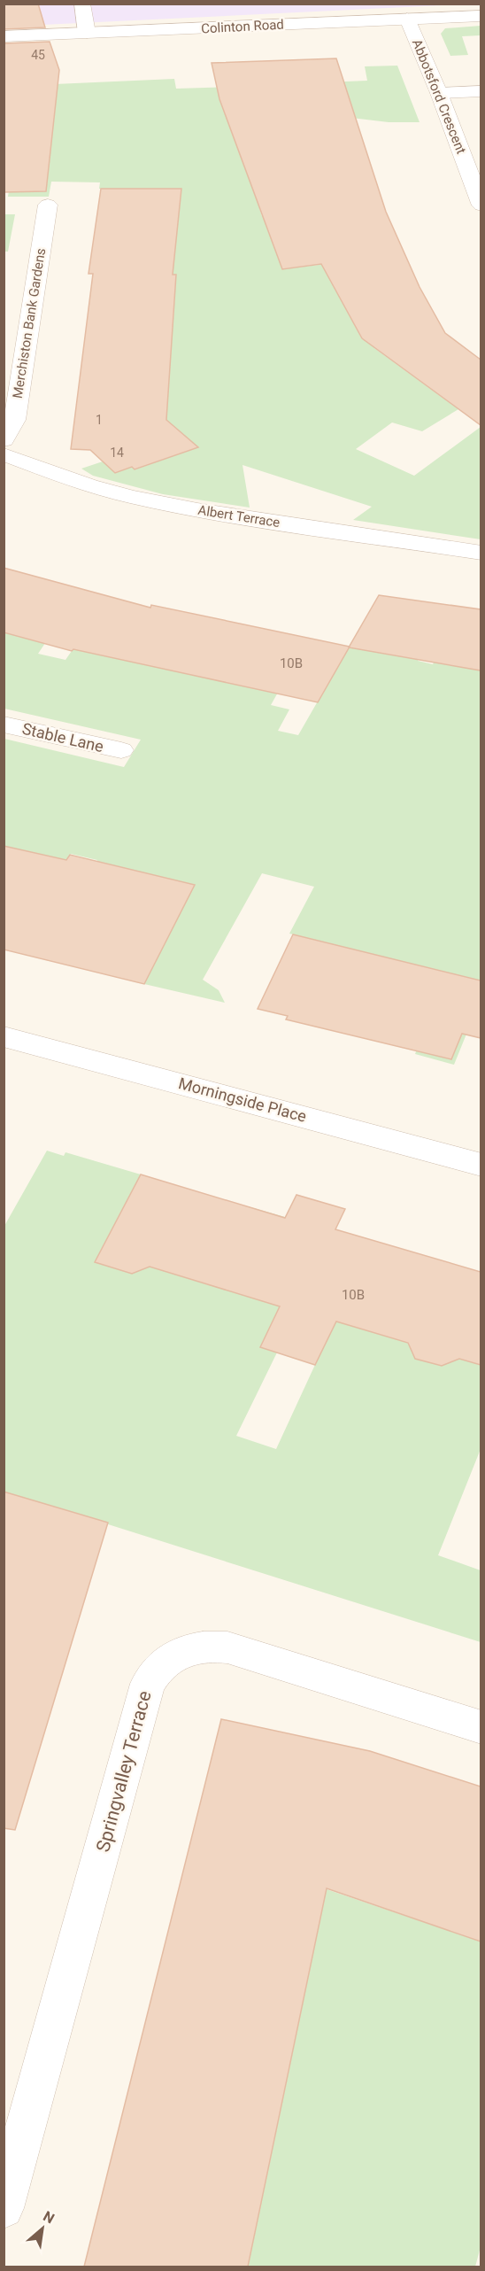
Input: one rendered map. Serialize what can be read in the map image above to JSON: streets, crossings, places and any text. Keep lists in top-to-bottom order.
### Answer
{
  "streets": {
    "street": [
      "Colinton Road",
      "Abbotsford Crescent",
      "Merchiston Bank Gardens",
      "Albert Terrace",
      "Stable Lane",
      "Morningside Place",
      "Springvalley Terrace"
    ]
  },
  "crossings": [
    ["Colinton Road", "Abbotsford Crescent"]
  ],
  "house_numbers": [
    "45",
    "1",
    "14",
    "10B",
    "10B"
  ],
  "north": "top right"
}
